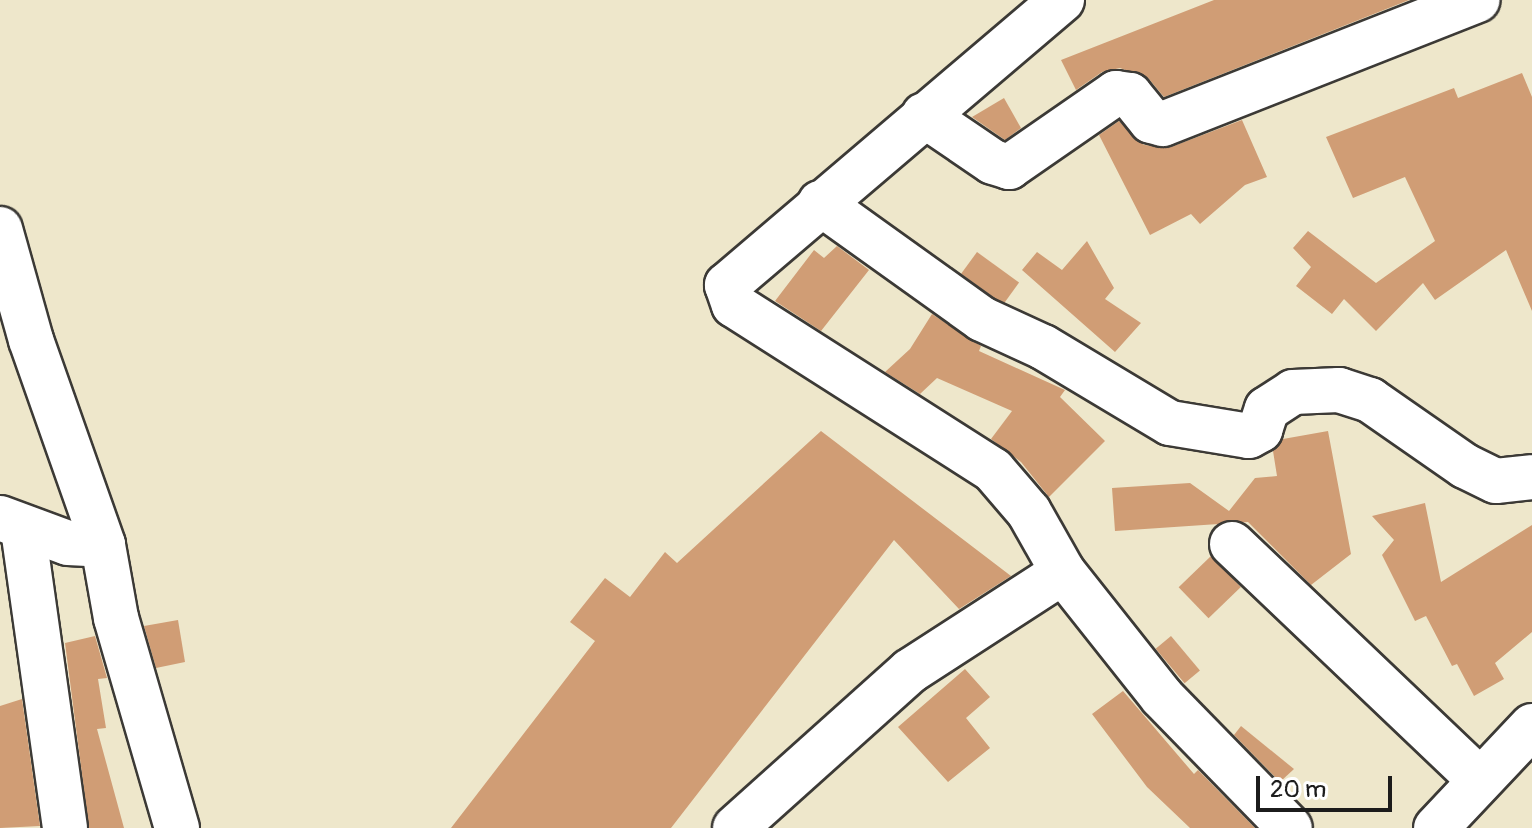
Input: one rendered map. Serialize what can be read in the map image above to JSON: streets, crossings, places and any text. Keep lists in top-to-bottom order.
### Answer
{
  "scale_bar": "20 m"
}
